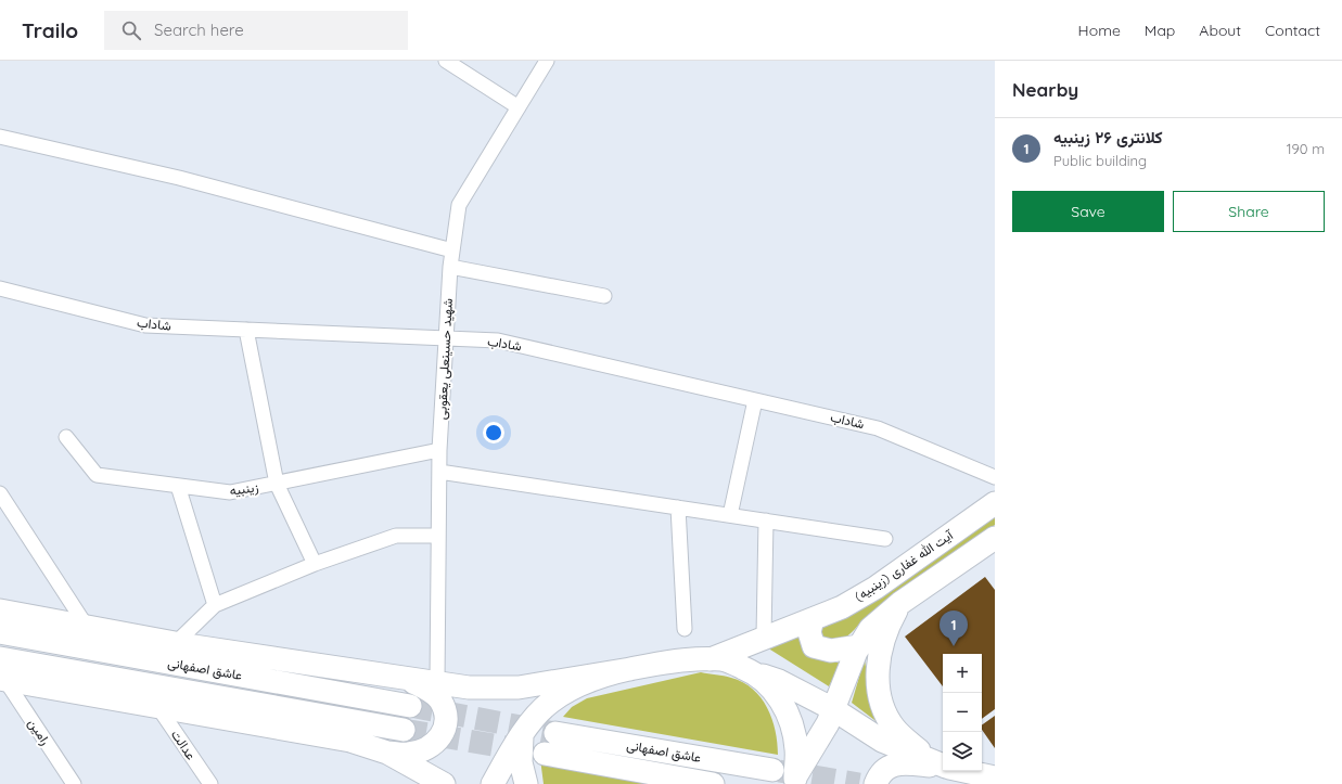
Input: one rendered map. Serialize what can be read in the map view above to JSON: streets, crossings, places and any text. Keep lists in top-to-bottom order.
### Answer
{
  "streets": {
    "main road": ["آیت الله غفاری (زینبیه)", "عاشق اصفهانی"],
    "street": [
      "شاداب",
      "شهید حسینعلی یعقوبی",
      "زینبیه",
      "رامین",
      "عدالت"
    ]
  },
  "crossings": [
    ["شاداب", "شهید حسینعلی یعقوبی"],
    ["شهید حسینعلی یعقوبی", "زینبیه"],
    ["عاشق اصفهانی", "رامین"]
  ],
  "page": {
    "header": "Trailo",
    "search": "Search here",
    "nav": [
      "Home",
      "Map",
      "About",
      "Contact"
    ],
    "heading": "Nearby",
    "list": [
      {
        "mark": "1",
        "name": "کلانتری ۲۶ زینبیه",
        "note": "Public building",
        "value": "190 m"
      }
    ],
    "buttons": ["Save", "Share"],
    "pins": "1",
    "map_buttons": ["+", "−"]
  }
}
